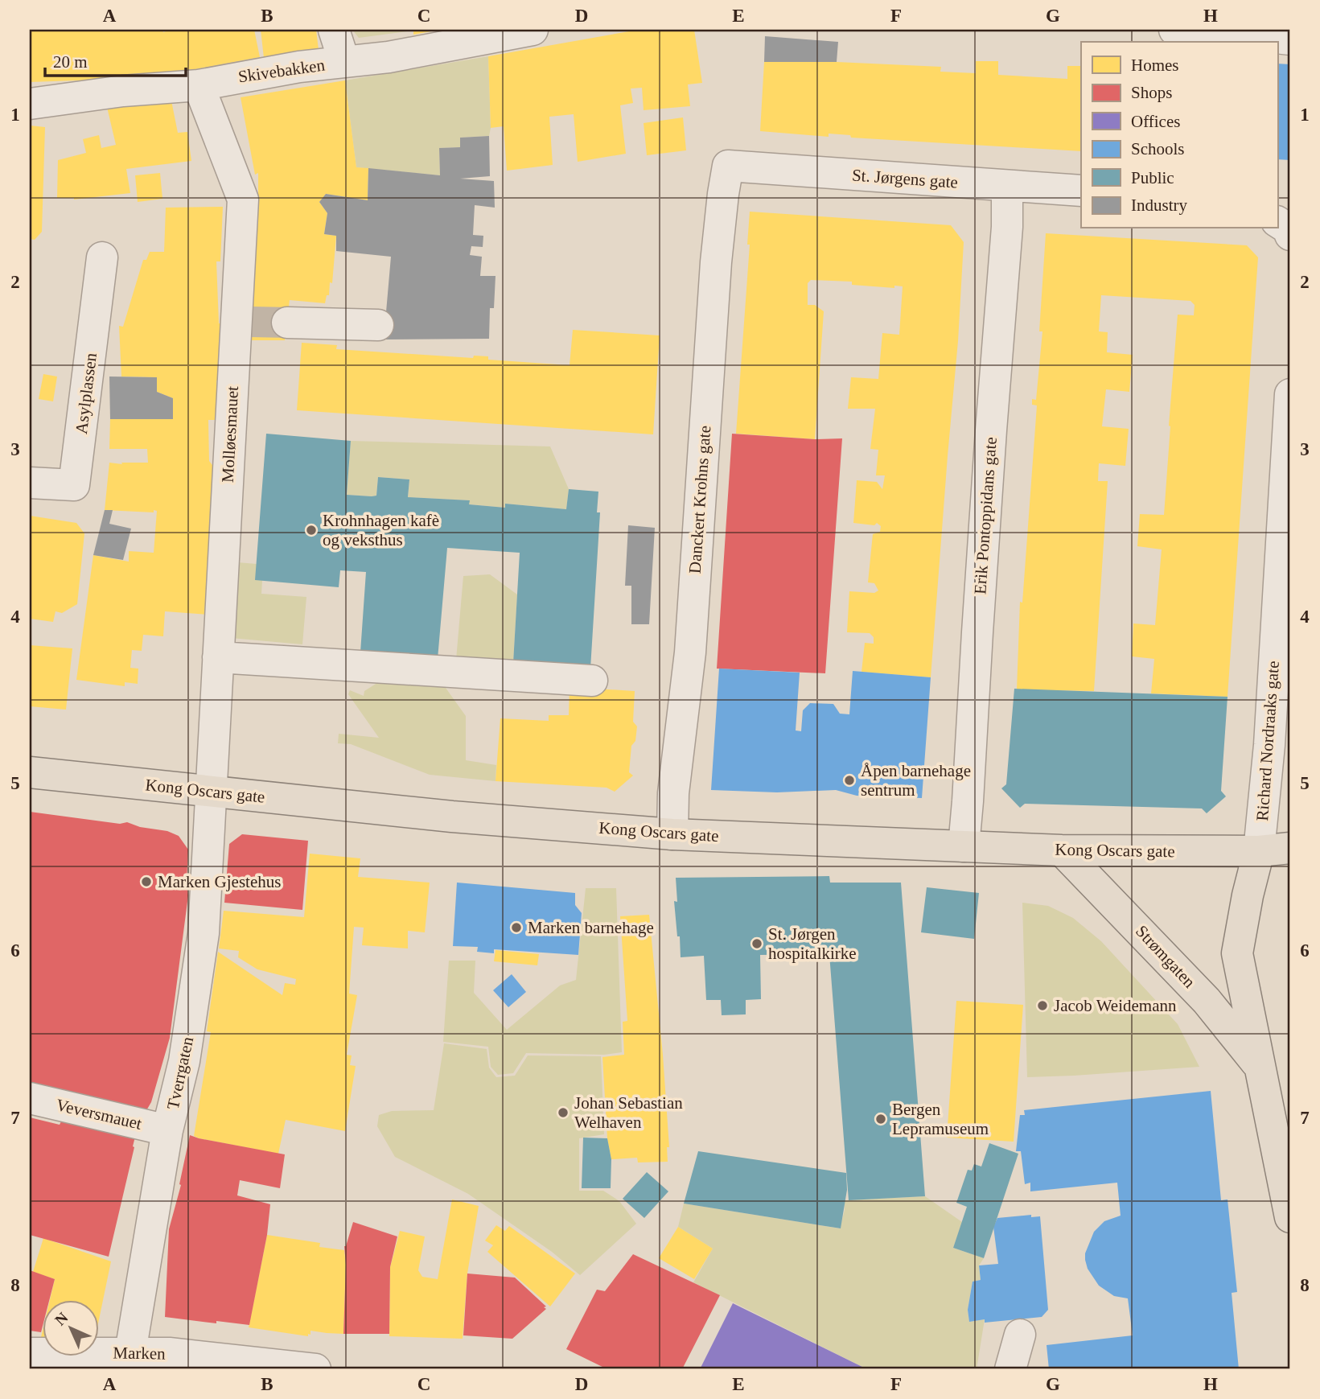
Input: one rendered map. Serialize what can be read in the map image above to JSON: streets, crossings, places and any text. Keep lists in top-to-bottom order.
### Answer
{
  "streets": {
    "main road": ["Kong Oscars gate", "Strømgaten"],
    "street": [
      "Skivebakken",
      "St. Jørgens gate",
      "Asylplassen",
      "Molløesmauet",
      "Danckert Krohns gate",
      "Erik Pontoppidans gate",
      "Richard Nordraaks gate",
      "Tverrgaten",
      "Veversmauet",
      "Marken"
    ]
  },
  "crossings": [
    ["Skivebakken", "Molløesmauet"],
    ["St. Jørgens gate", "Danckert Krohns gate"],
    ["St. Jørgens gate", "Erik Pontoppidans gate"],
    ["Molløesmauet", "Kong Oscars gate"],
    ["Molløesmauet", "Tverrgaten"],
    ["Danckert Krohns gate", "Kong Oscars gate"],
    ["Erik Pontoppidans gate", "Kong Oscars gate"],
    ["Richard Nordraaks gate", "Kong Oscars gate"],
    ["Richard Nordraaks gate", "Strømgaten"],
    ["Kong Oscars gate", "Strømgaten"],
    ["Kong Oscars gate", "Tverrgaten"],
    ["Tverrgaten", "Veversmauet"],
    ["Tverrgaten", "Marken"]
  ],
  "places": [
    "Krohnhagen kafè og veksthus",
    "Åpen barnehage sentrum",
    "Marken Gjestehus",
    "Marken barnehage",
    "St. Jørgen hospitalkirke",
    "Jacob Weidemann",
    "Johan Sebastian Welhaven",
    "Bergen Lepramuseum"
  ],
  "legend": [
    "Homes",
    "Shops",
    "Offices",
    "Schools",
    "Public",
    "Industry"
  ],
  "scale_bar": "20 m",
  "north": "top left",
  "grid": {
    "columns": [
      "A",
      "B",
      "C",
      "D",
      "E",
      "F",
      "G",
      "H"
    ],
    "rows": [
      "1",
      "2",
      "3",
      "4",
      "5",
      "6",
      "7",
      "8"
    ]
  }
}
